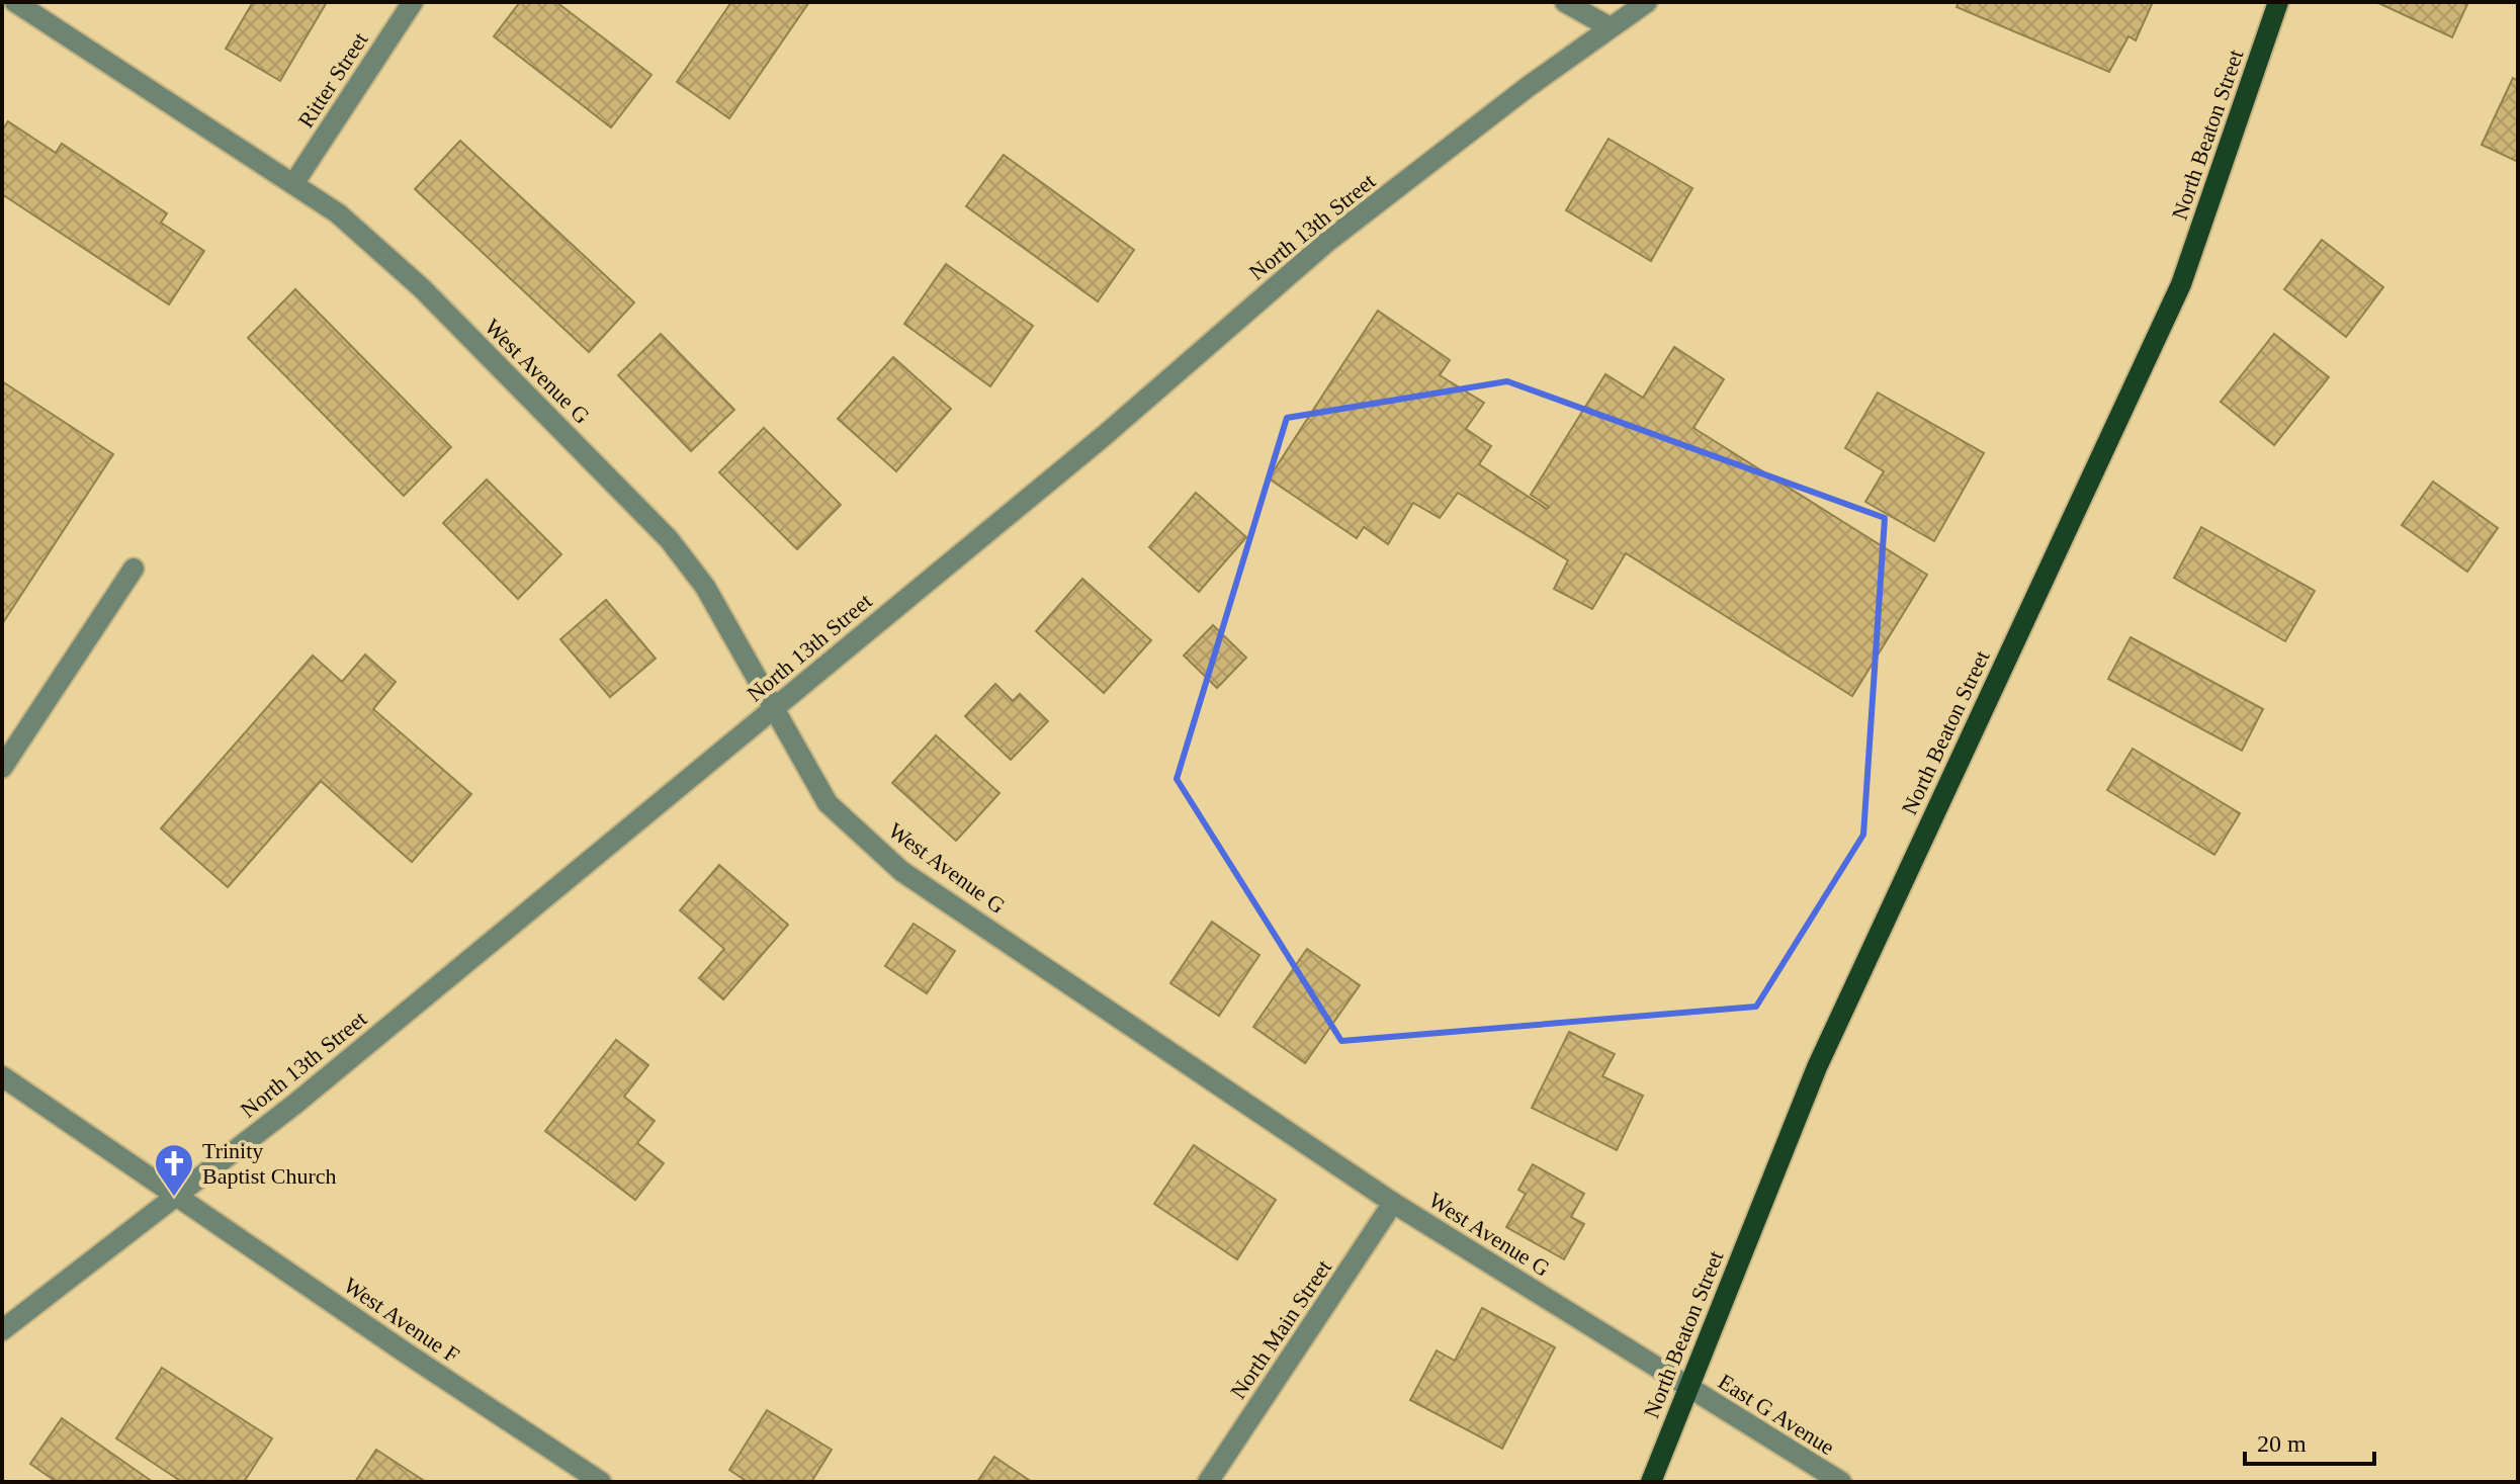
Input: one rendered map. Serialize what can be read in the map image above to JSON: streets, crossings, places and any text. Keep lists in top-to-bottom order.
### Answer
{
  "streets": {
    "main road": ["North Beaton Street"],
    "street": [
      "Ritter Street",
      "North 13th Street",
      "West Avenue G",
      "West Avenue F",
      "North Main Street",
      "East G Avenue"
    ]
  },
  "crossings": [
    ["Ritter Street", "West Avenue G"],
    ["North Beaton Street", "West Avenue G"],
    ["North Beaton Street", "East G Avenue"],
    ["North 13th Street", "West Avenue G"],
    ["North 13th Street", "West Avenue F"],
    ["West Avenue G", "North Main Street"],
    ["West Avenue G", "East G Avenue"]
  ],
  "places": {
    "church": ["Trinity Baptist Church"]
  },
  "scale_bar": "20 m"
}
